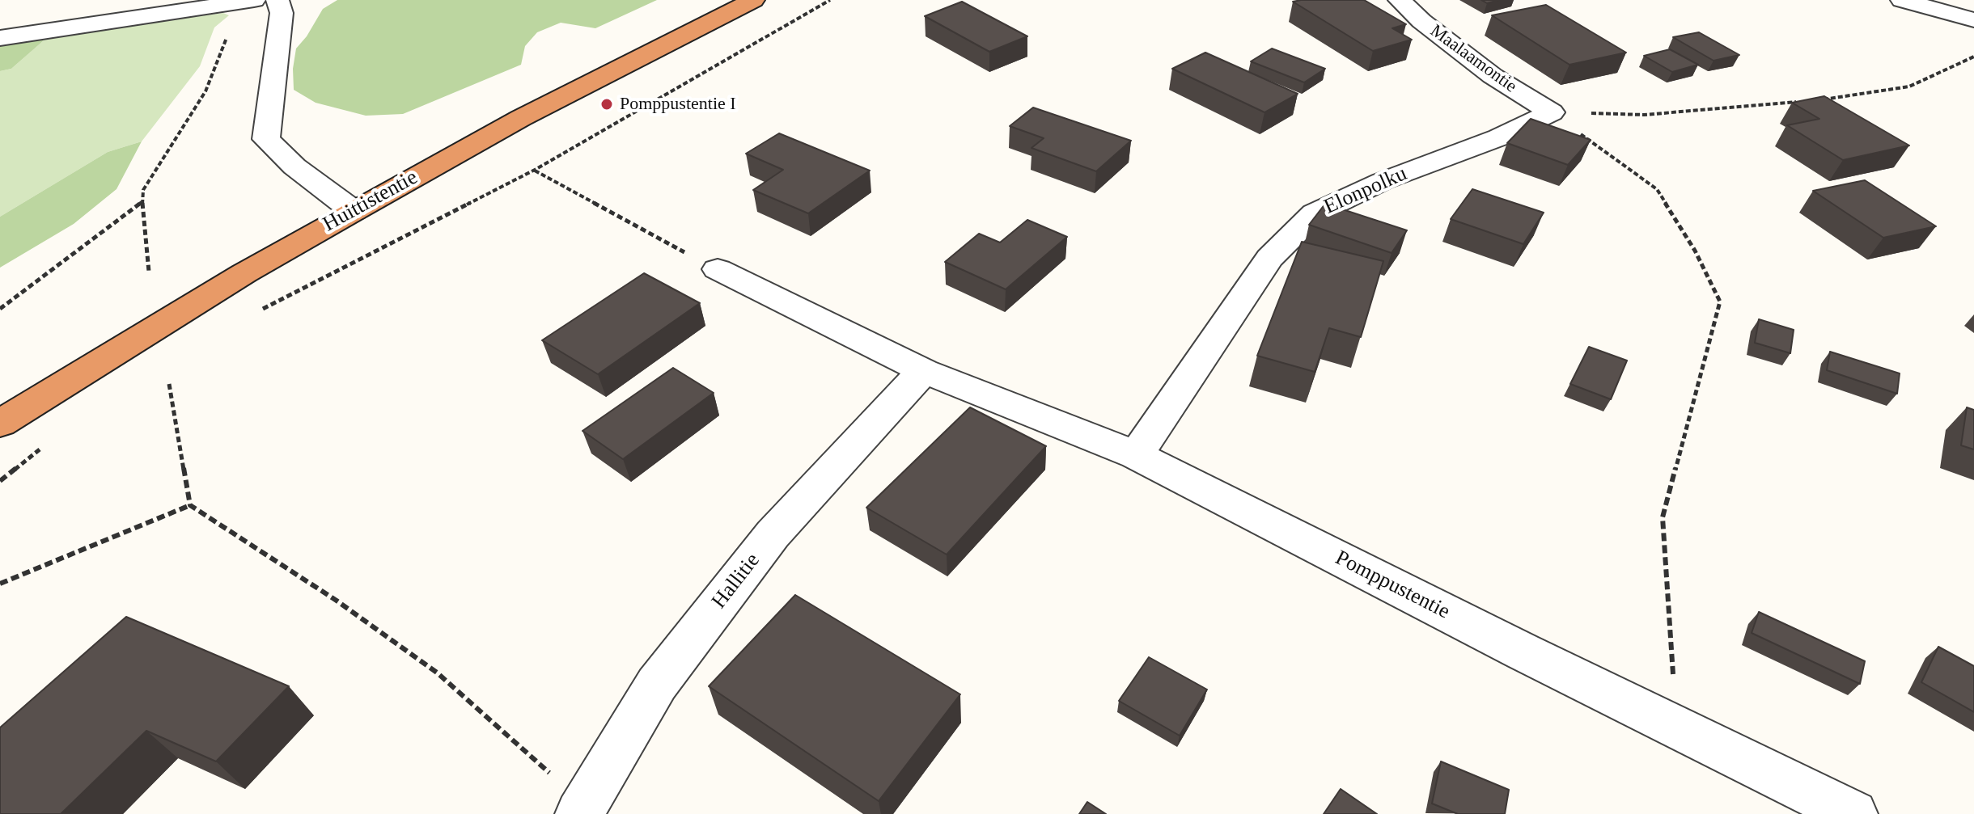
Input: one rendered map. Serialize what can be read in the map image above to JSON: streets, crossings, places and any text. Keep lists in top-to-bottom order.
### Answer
{
  "streets": {
    "highway": ["Huittistentie"],
    "street": [
      "Maalaamontie",
      "Elonpolku",
      "Hallitie",
      "Pomppustentie"
    ]
  },
  "crossings": [
    ["Maalaamontie", "Elonpolku"],
    ["Elonpolku", "Pomppustentie"],
    ["Hallitie", "Pomppustentie"]
  ],
  "places": ["Pomppustentie I"]
}
